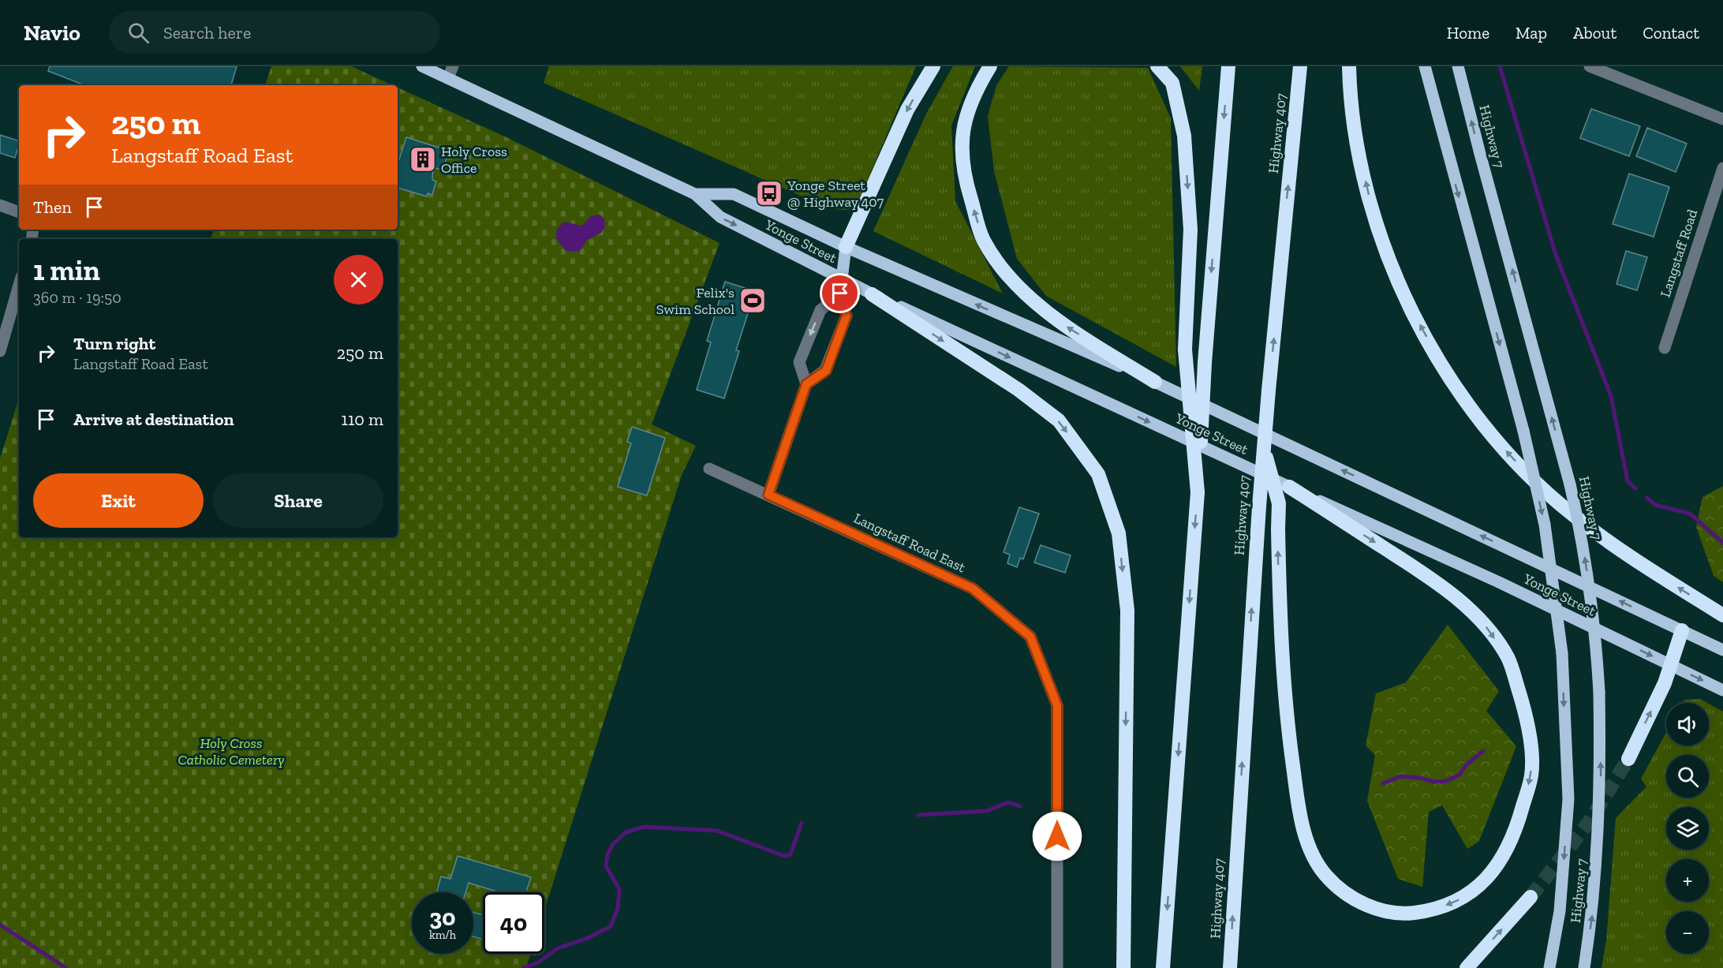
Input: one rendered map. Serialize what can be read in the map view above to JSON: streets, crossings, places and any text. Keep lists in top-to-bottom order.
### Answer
{
  "streets": {
    "highway": ["Highway 407"],
    "main road": ["Highway 7", "Yonge Street"],
    "street": ["Langstaff Road", "Langstaff Road East"]
  },
  "parks": ["Holy Cross Catholic Cemetery"],
  "places": {
    "building": ["Holy Cross Office"],
    "bus stop": ["Yonge Street @ Highway 407"],
    "sports": ["Felix's Swim School"]
  },
  "page": {
    "header": "Navio",
    "search": "Search here",
    "nav": [
      "Home",
      "Map",
      "About",
      "Contact"
    ],
    "turn": ["250 m", "Langstaff Road East"],
    "then": "Then",
    "heading": ["1 min", "360 m · 19:50"],
    "list": [
      {
        "name": "Turn right",
        "note": "Langstaff Road East",
        "value": "250 m"
      },
      {
        "name": "Arrive at destination",
        "value": "110 m"
      }
    ],
    "buttons": ["Exit", "Share"],
    "map_buttons": ["+", "−"],
    "speed": "30 km/h",
    "limit": "40"
  }
}
